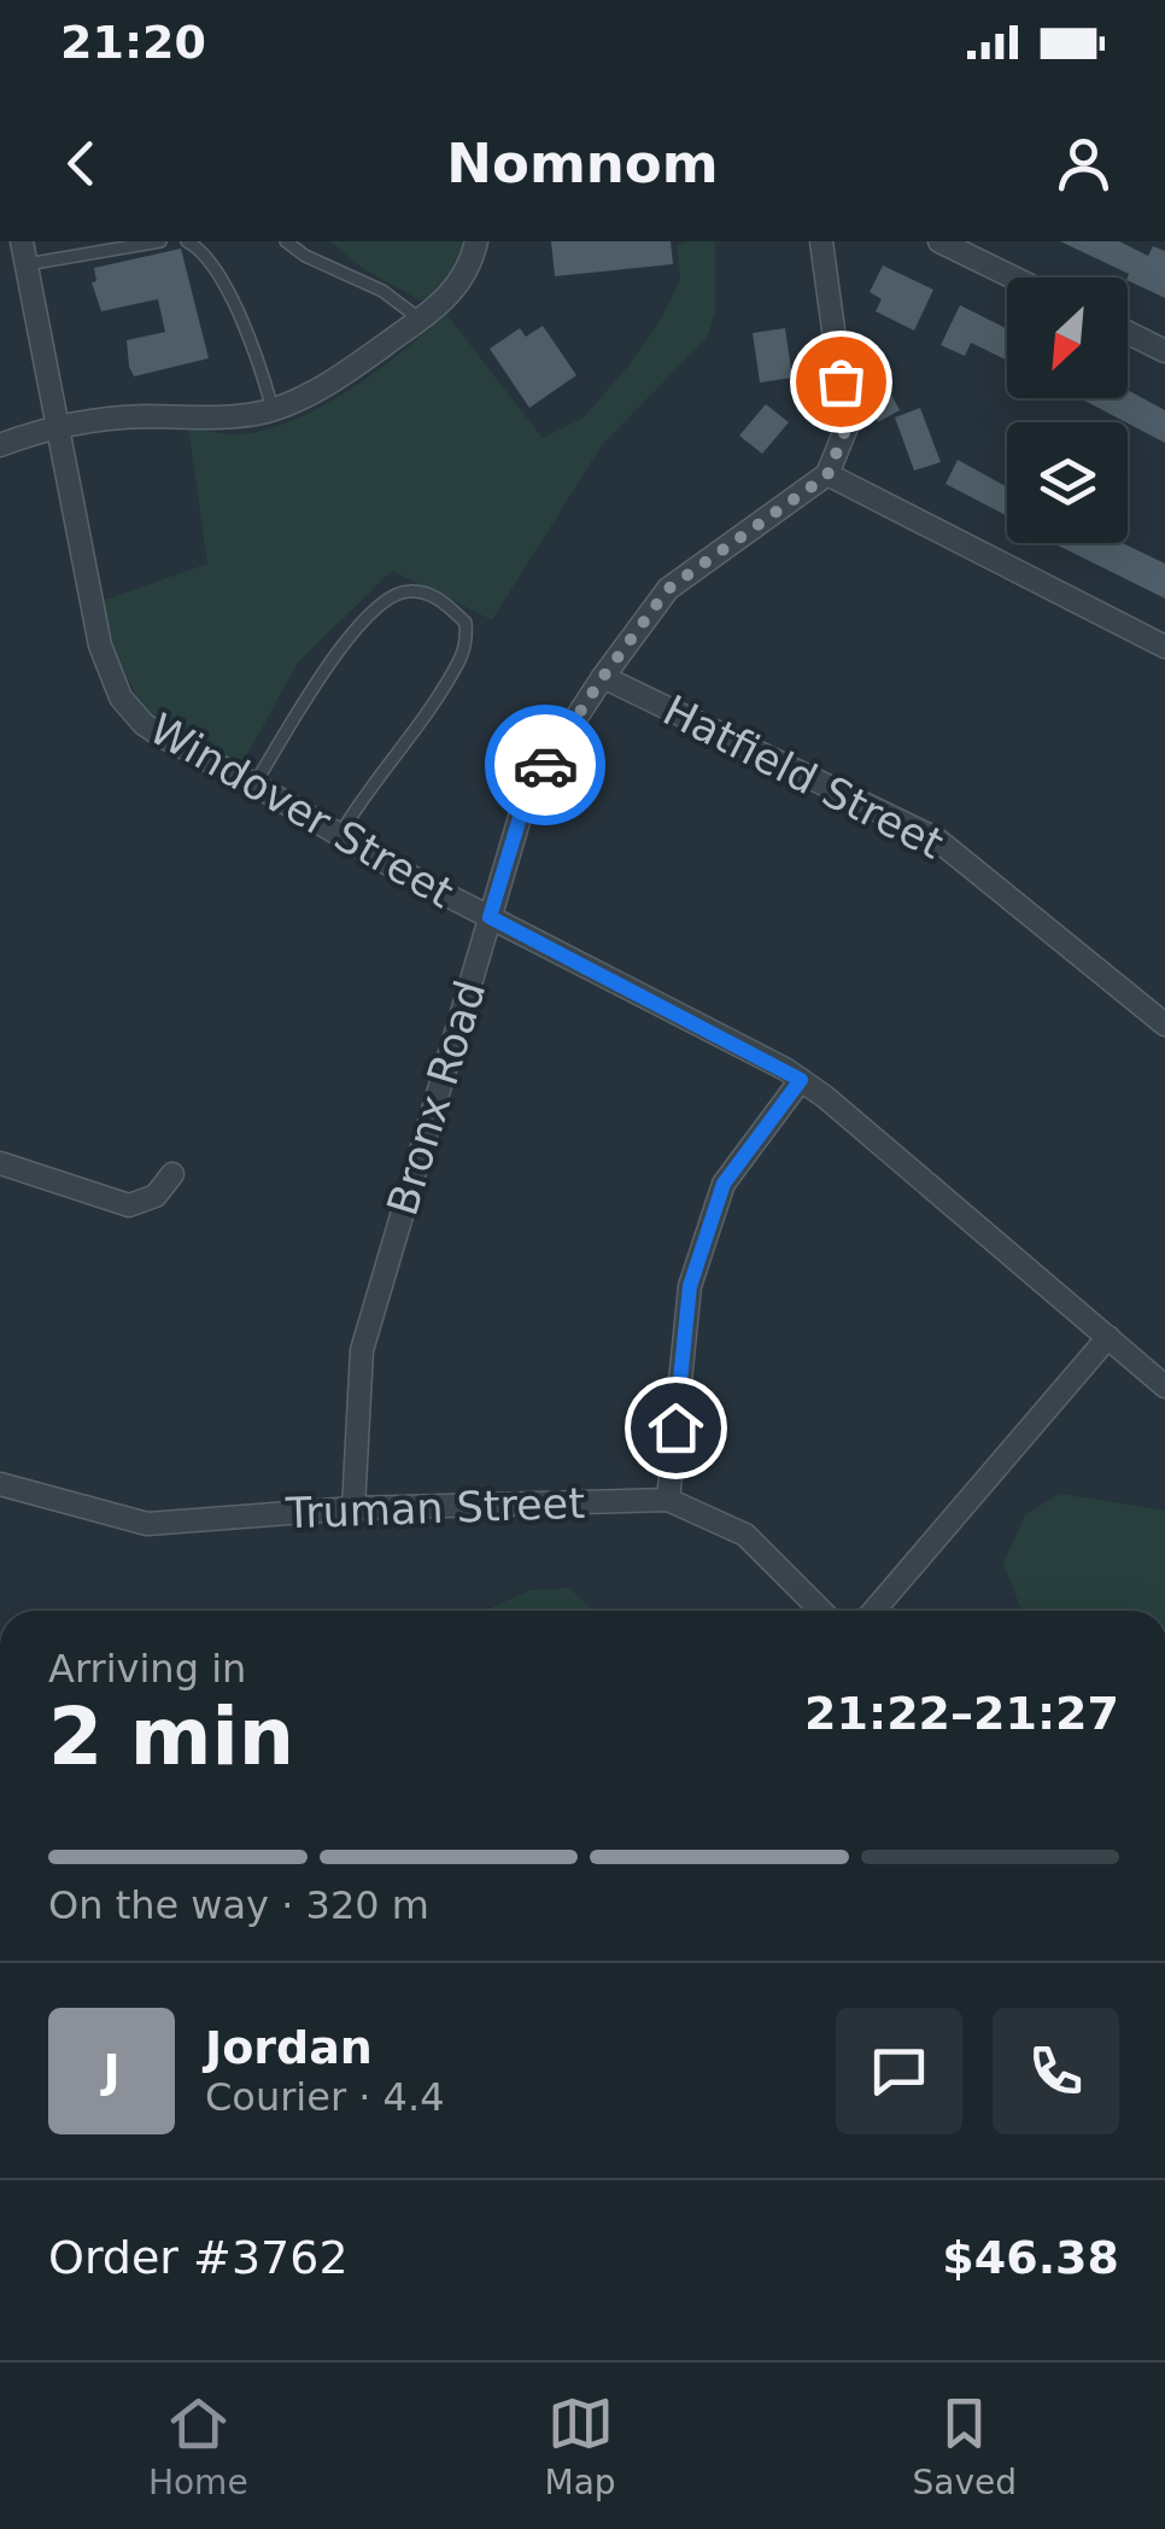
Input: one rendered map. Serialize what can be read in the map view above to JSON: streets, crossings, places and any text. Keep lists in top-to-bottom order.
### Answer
{
  "streets": {
    "street": [
      "Hatfield Street",
      "Windover Street",
      "Bronx Road",
      "Truman Street"
    ]
  },
  "crossings": [
    ["Hatfield Street", "Bronx Road"],
    ["Windover Street", "Bronx Road"],
    ["Bronx Road", "Truman Street"]
  ],
  "north": "bottom left",
  "page": {
    "status": "21:20",
    "header": "Nomnom",
    "heading": ["2 min", "Arriving in", "21:22–21:27"],
    "panel": [
      "Jordan",
      "Courier · 4.4",
      "Order #3762",
      "$46.38"
    ],
    "bar": "On the way · 320 m",
    "round": "J",
    "tabs": ["Home", "Map", "Saved"]
  }
}
